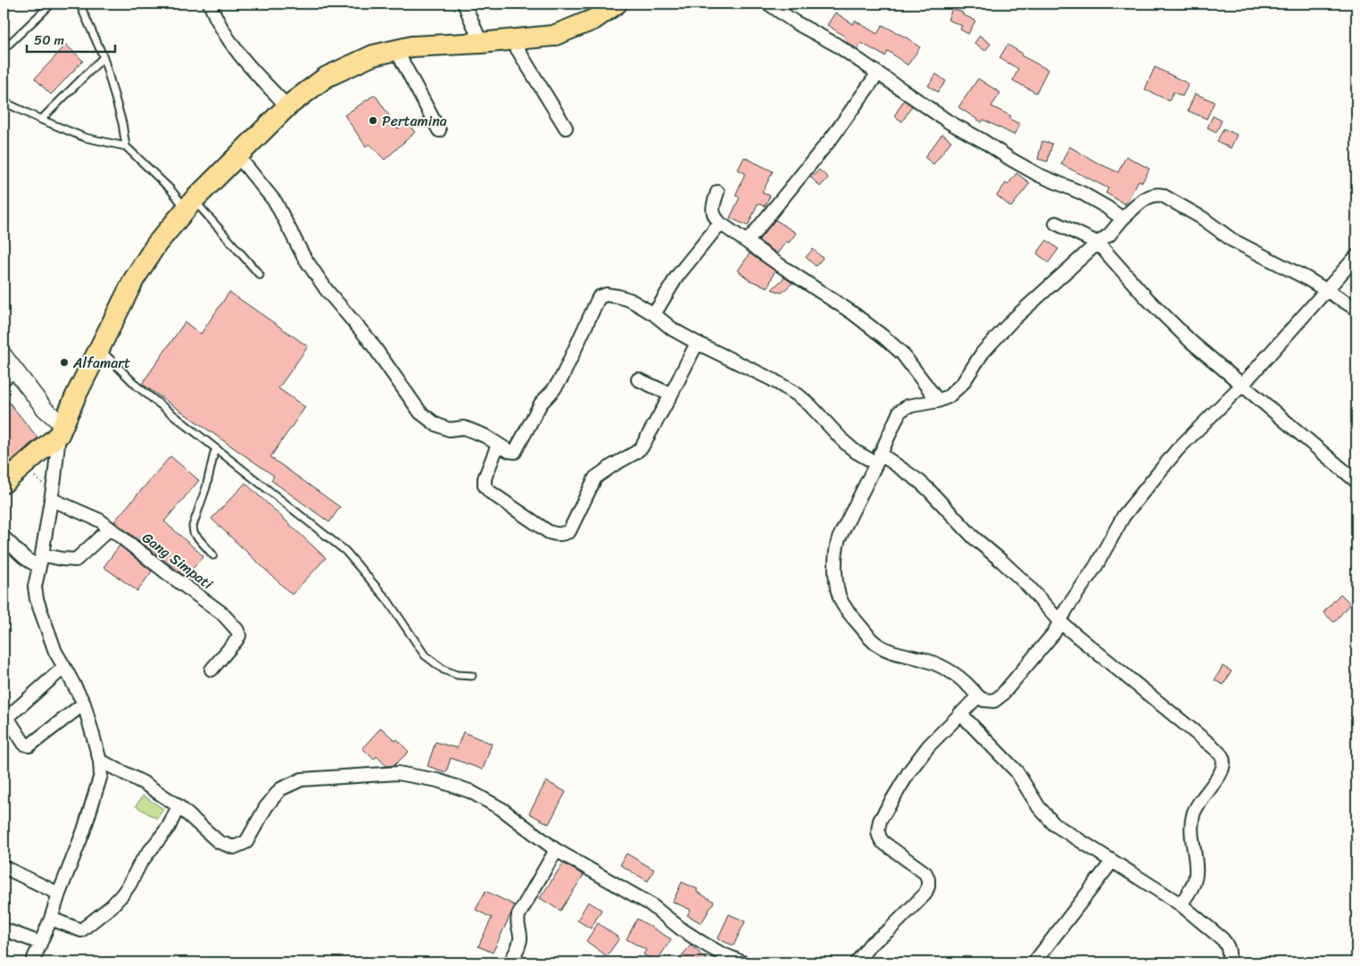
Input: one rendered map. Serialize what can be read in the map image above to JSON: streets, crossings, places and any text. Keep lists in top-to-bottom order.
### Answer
{
  "streets": {
    "street": ["Gang Simpati"]
  },
  "places": ["Pertamina", "Alfamart"],
  "scale_bar": "50 m"
}
